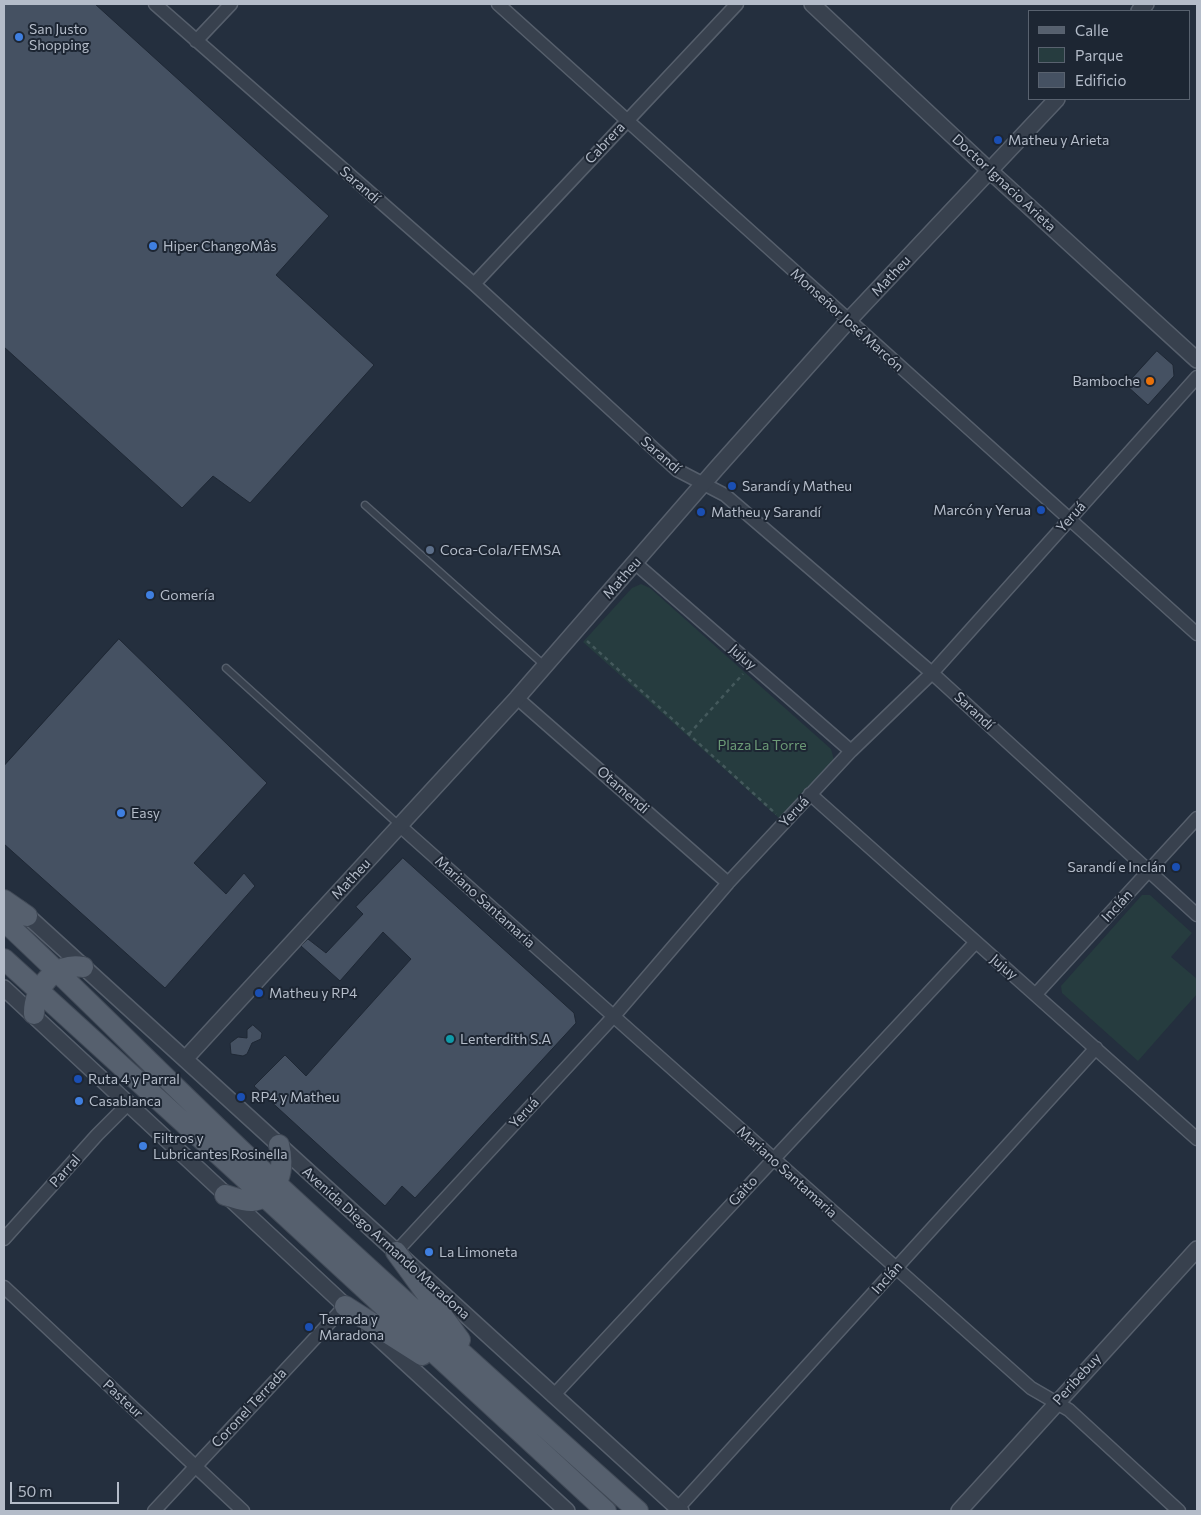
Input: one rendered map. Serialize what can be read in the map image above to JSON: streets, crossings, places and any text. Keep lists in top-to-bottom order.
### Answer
{
  "streets": {
    "main road": ["Avenida Diego Armando Maradona"],
    "street": [
      "Cabrera",
      "Doctor Ignacio Arieta",
      "Sarandí",
      "Matheu",
      "Monseñor José Marcón",
      "Yeruá",
      "Jujuy",
      "Otamendi",
      "Mariano Santamaria",
      "Inclán",
      "Parral",
      "Gaito",
      "Peribebuy",
      "Pasteur",
      "Coronel Terrada"
    ]
  },
  "crossings": [
    ["Cabrera", "Sarandí"],
    ["Cabrera", "Monseñor José Marcón"],
    ["Doctor Ignacio Arieta", "Matheu"],
    ["Sarandí", "Matheu"],
    ["Sarandí", "Yeruá"],
    ["Sarandí", "Inclán"],
    ["Matheu", "Monseñor José Marcón"],
    ["Matheu", "Jujuy"],
    ["Matheu", "Otamendi"],
    ["Matheu", "Mariano Santamaria"],
    ["Matheu", "Avenida Diego Armando Maradona"],
    ["Monseñor José Marcón", "Yeruá"],
    ["Yeruá", "Jujuy"],
    ["Yeruá", "Otamendi"],
    ["Yeruá", "Mariano Santamaria"],
    ["Yeruá", "Avenida Diego Armando Maradona"],
    ["Jujuy", "Inclán"],
    ["Jujuy", "Gaito"],
    ["Mariano Santamaria", "Inclán"],
    ["Mariano Santamaria", "Gaito"],
    ["Mariano Santamaria", "Peribebuy"],
    ["Inclán", "Avenida Diego Armando Maradona"],
    ["Gaito", "Avenida Diego Armando Maradona"],
    ["Pasteur", "Coronel Terrada"]
  ],
  "parks": ["Plaza La Torre"],
  "places": [
    "San Justo Shopping",
    "Matheu y Arieta",
    "Hiper ChangoMâs",
    "Bamboche",
    "Sarandí y Matheu",
    "Marcón y Yerua",
    "Matheu y Sarandí",
    "Coca-Cola/FEMSA",
    "Gomería",
    "Easy",
    "Sarandí e Inclán",
    "Matheu y RP4",
    "Lenterdith S.A",
    "Ruta 4 y Parral",
    "RP4 y Matheu",
    "Casablanca",
    "Filtros y Lubricantes Rosinella",
    "La Limoneta",
    "Terrada y Maradona"
  ],
  "legend": ["Calle", "Parque", "Edificio"],
  "scale_bar": "50 m"
}
